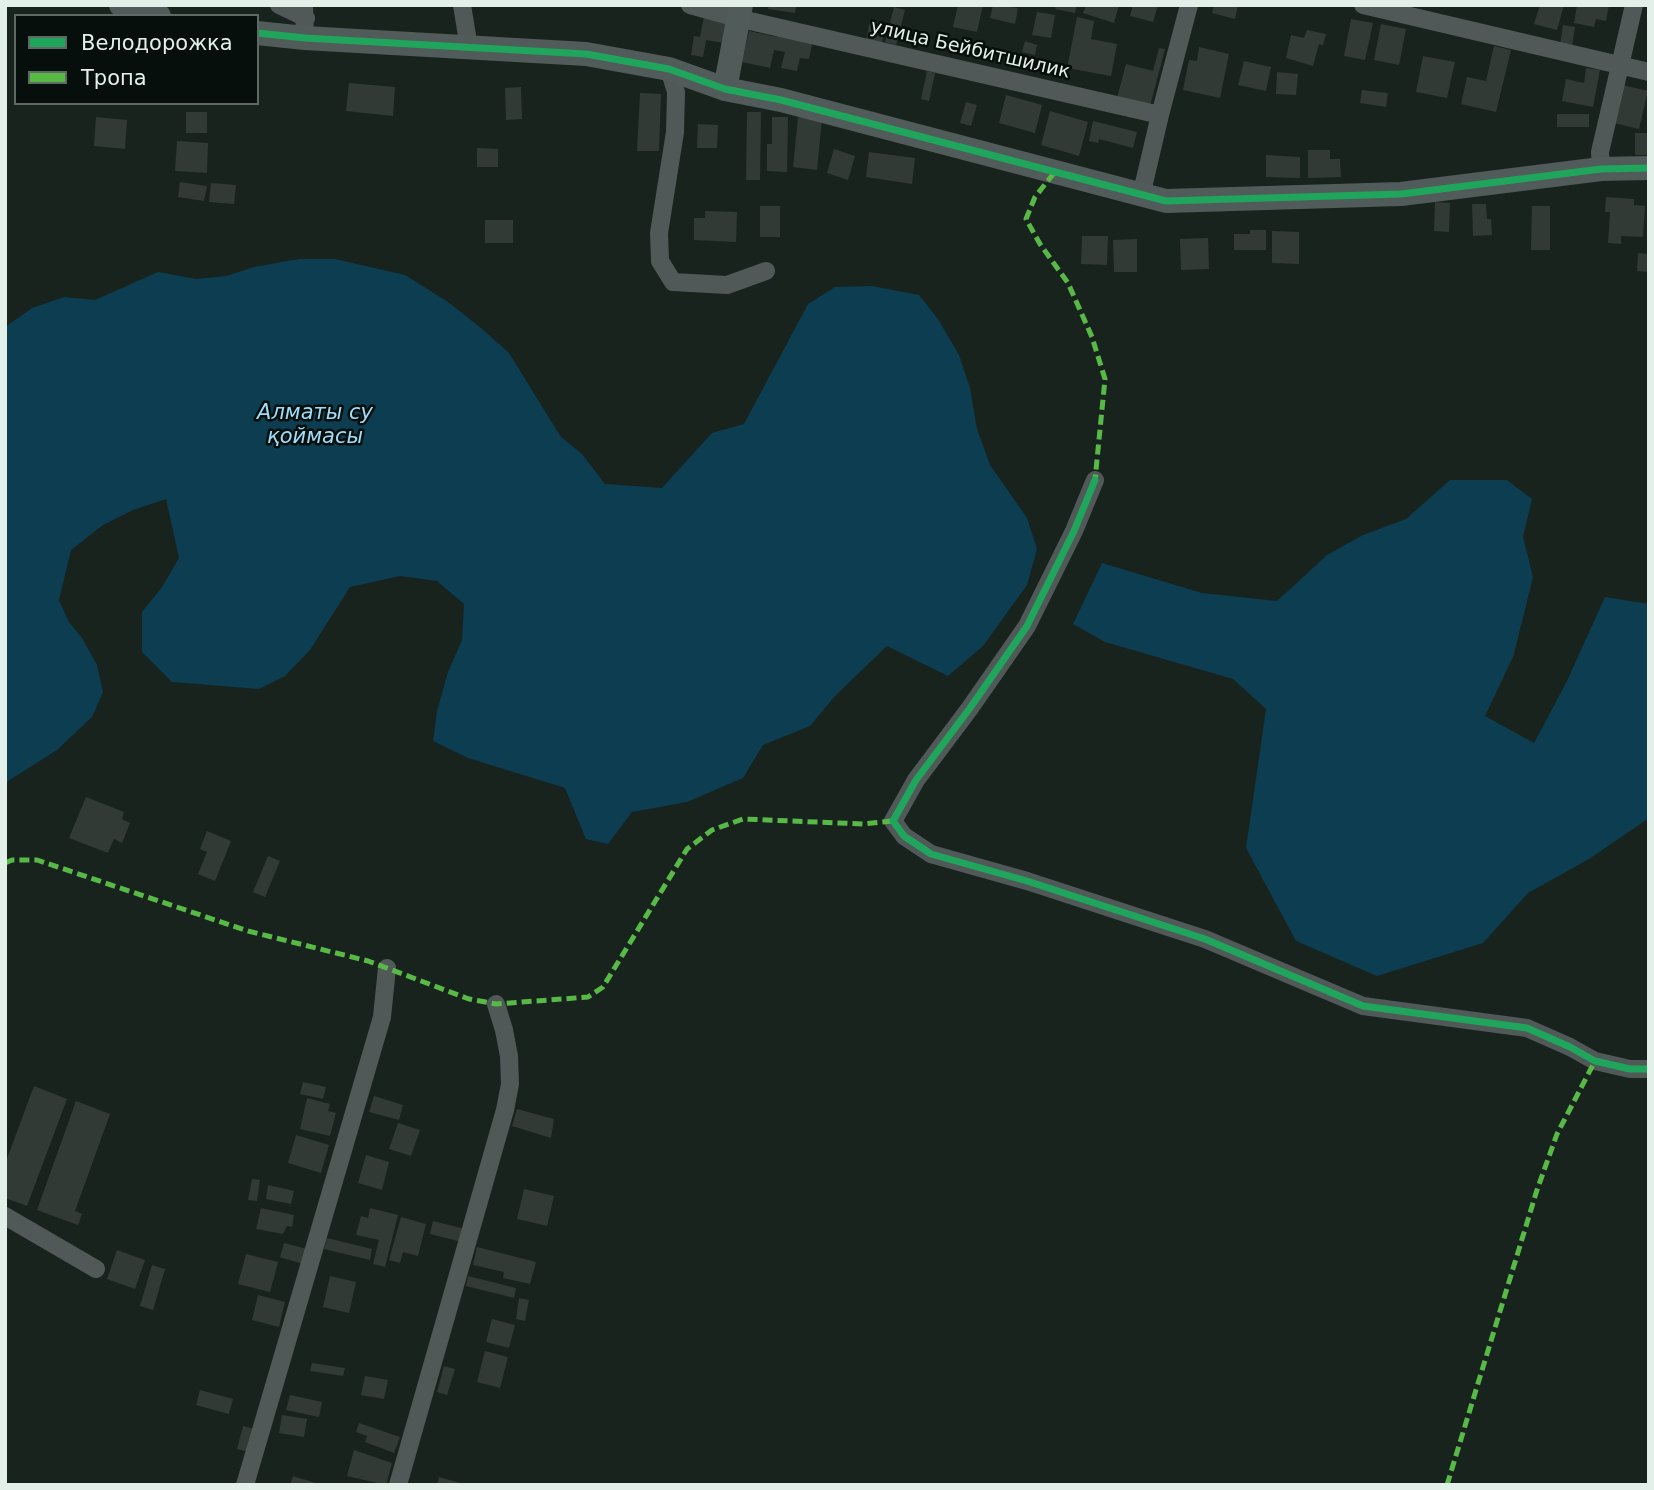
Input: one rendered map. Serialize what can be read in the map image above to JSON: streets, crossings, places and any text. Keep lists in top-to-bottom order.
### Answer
{
  "streets": {
    "street": ["улица Бейбитшилик"]
  },
  "water": ["Алматы су қоймасы"],
  "legend": ["Велодорожка", "Тропа"]
}
